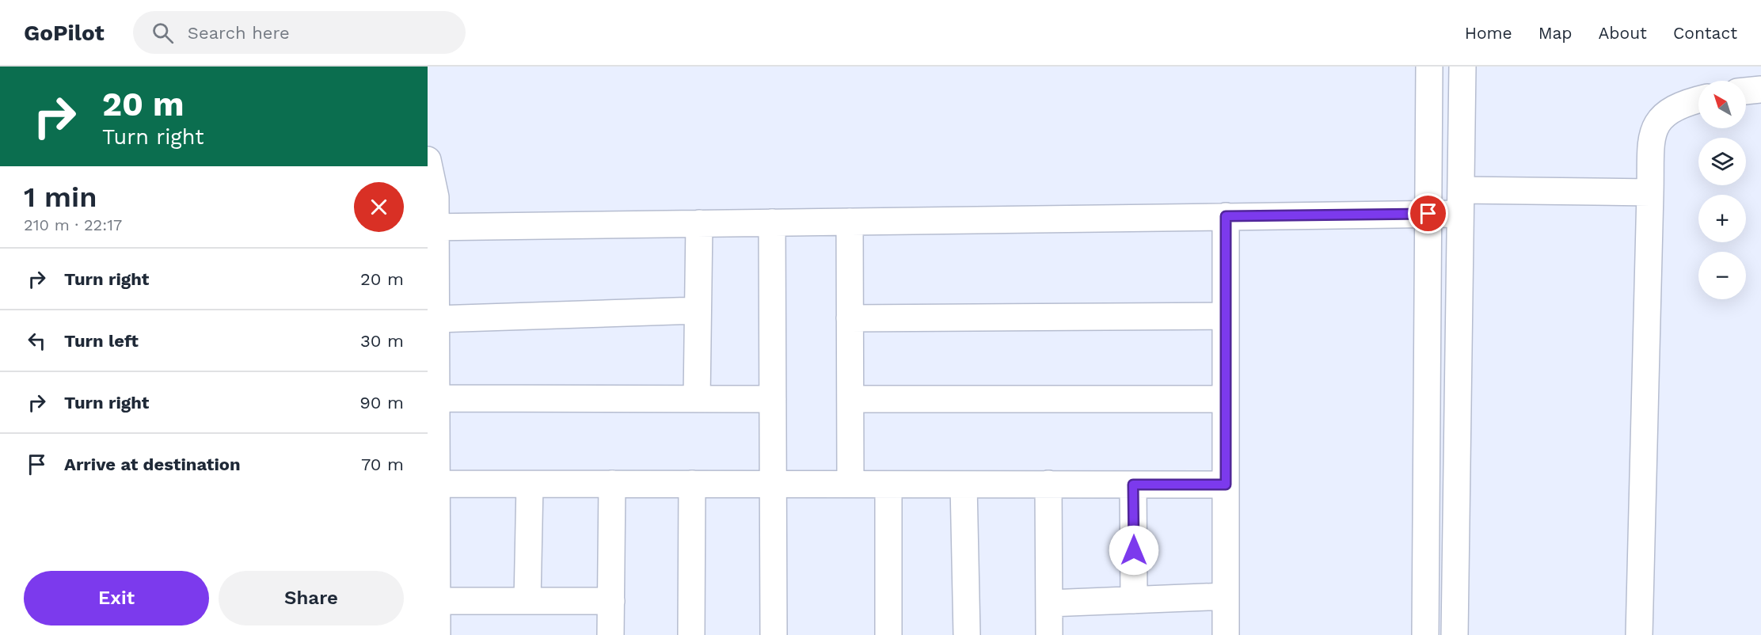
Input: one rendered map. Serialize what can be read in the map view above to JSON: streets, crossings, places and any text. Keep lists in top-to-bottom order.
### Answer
{
  "north": "top left",
  "page": {
    "header": "GoPilot",
    "search": "Search here",
    "nav": [
      "Home",
      "Map",
      "About",
      "Contact"
    ],
    "turn": ["20 m", "Turn right"],
    "map_buttons": ["+", "−"],
    "heading": ["1 min", "210 m · 22:17"],
    "list": [
      {
        "name": "Turn right",
        "value": "20 m"
      },
      {
        "name": "Turn left",
        "value": "30 m"
      },
      {
        "name": "Turn right",
        "value": "90 m"
      },
      {
        "name": "Arrive at destination",
        "value": "70 m"
      }
    ],
    "buttons": ["Exit", "Share"]
  }
}
